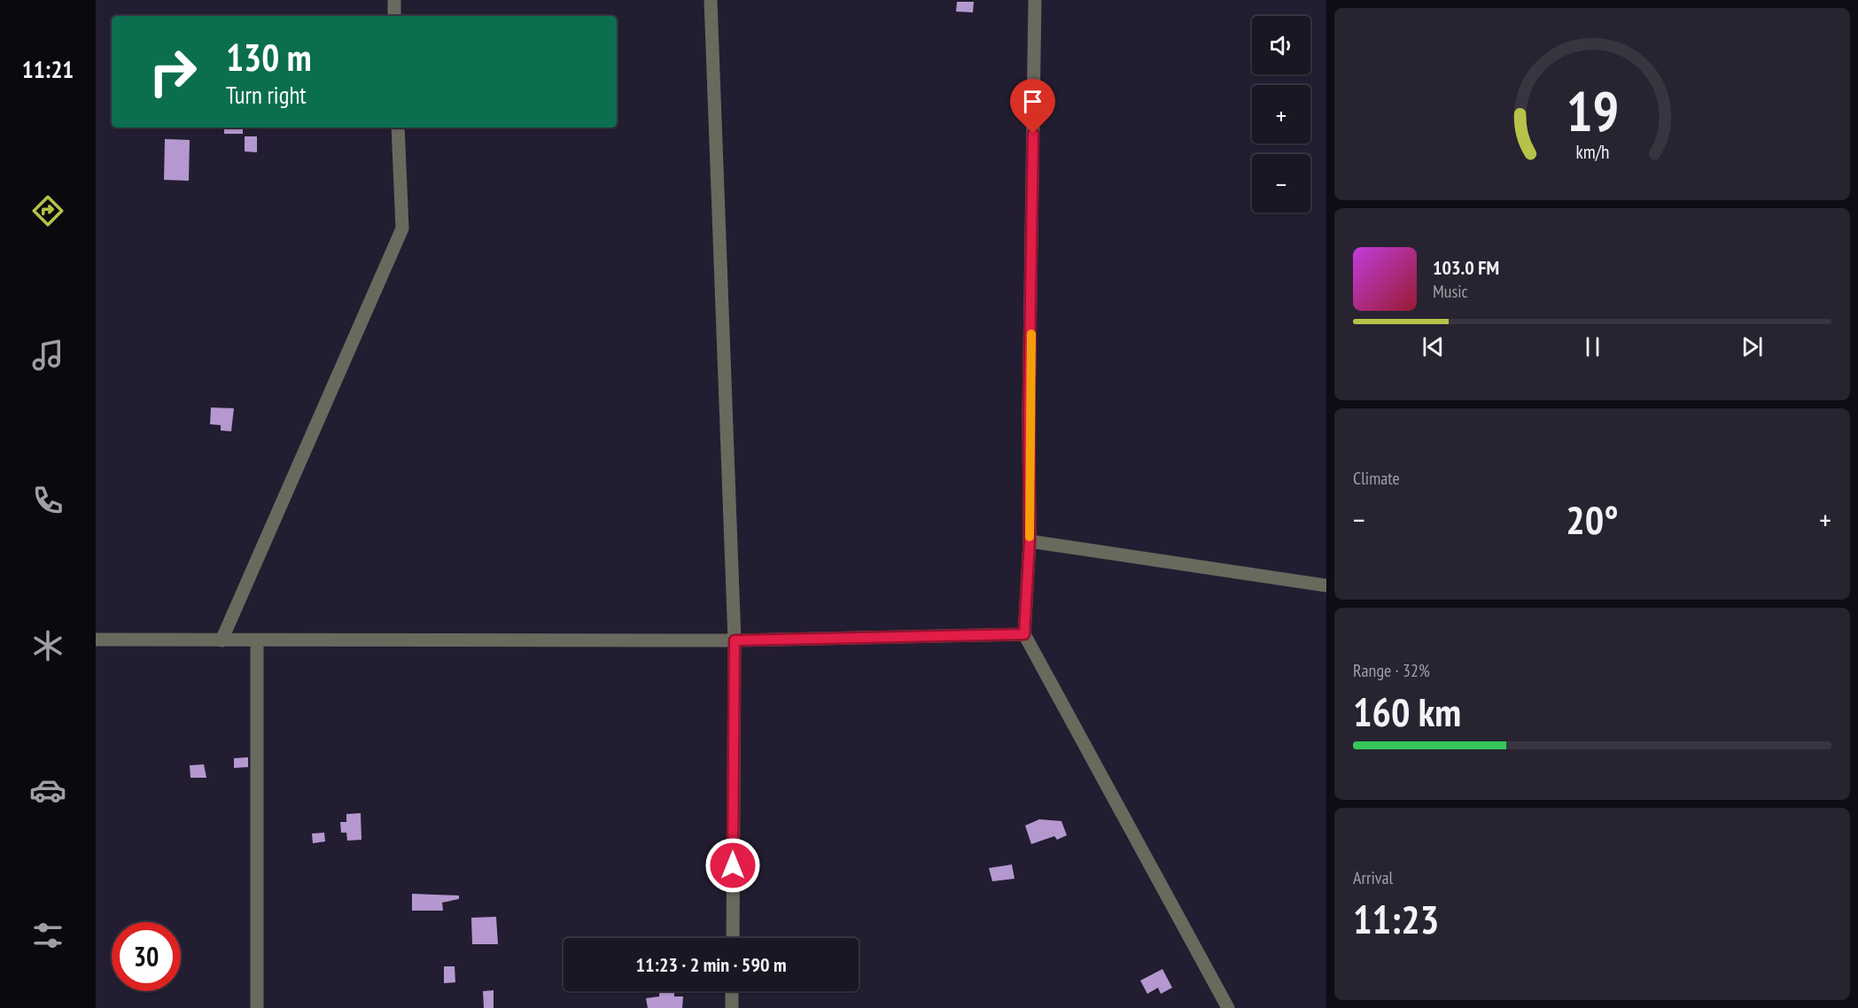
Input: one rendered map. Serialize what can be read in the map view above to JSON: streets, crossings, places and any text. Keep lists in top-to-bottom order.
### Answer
{
  "page": {
    "tabs": "11:21",
    "map_buttons": ["+", "−"],
    "turn": ["130 m", "Turn right"],
    "song": ["103.0 FM", "Music"],
    "tile": [
      "Climate",
      ["Range · 32%", "160 km"],
      ["Arrival", "11:23"]
    ],
    "heat": ["−", "20°", "+"],
    "limit": "30",
    "trip": "11:23 · 2 min · 590 m",
    "gauge": ["19", "km/h"]
  }
}
